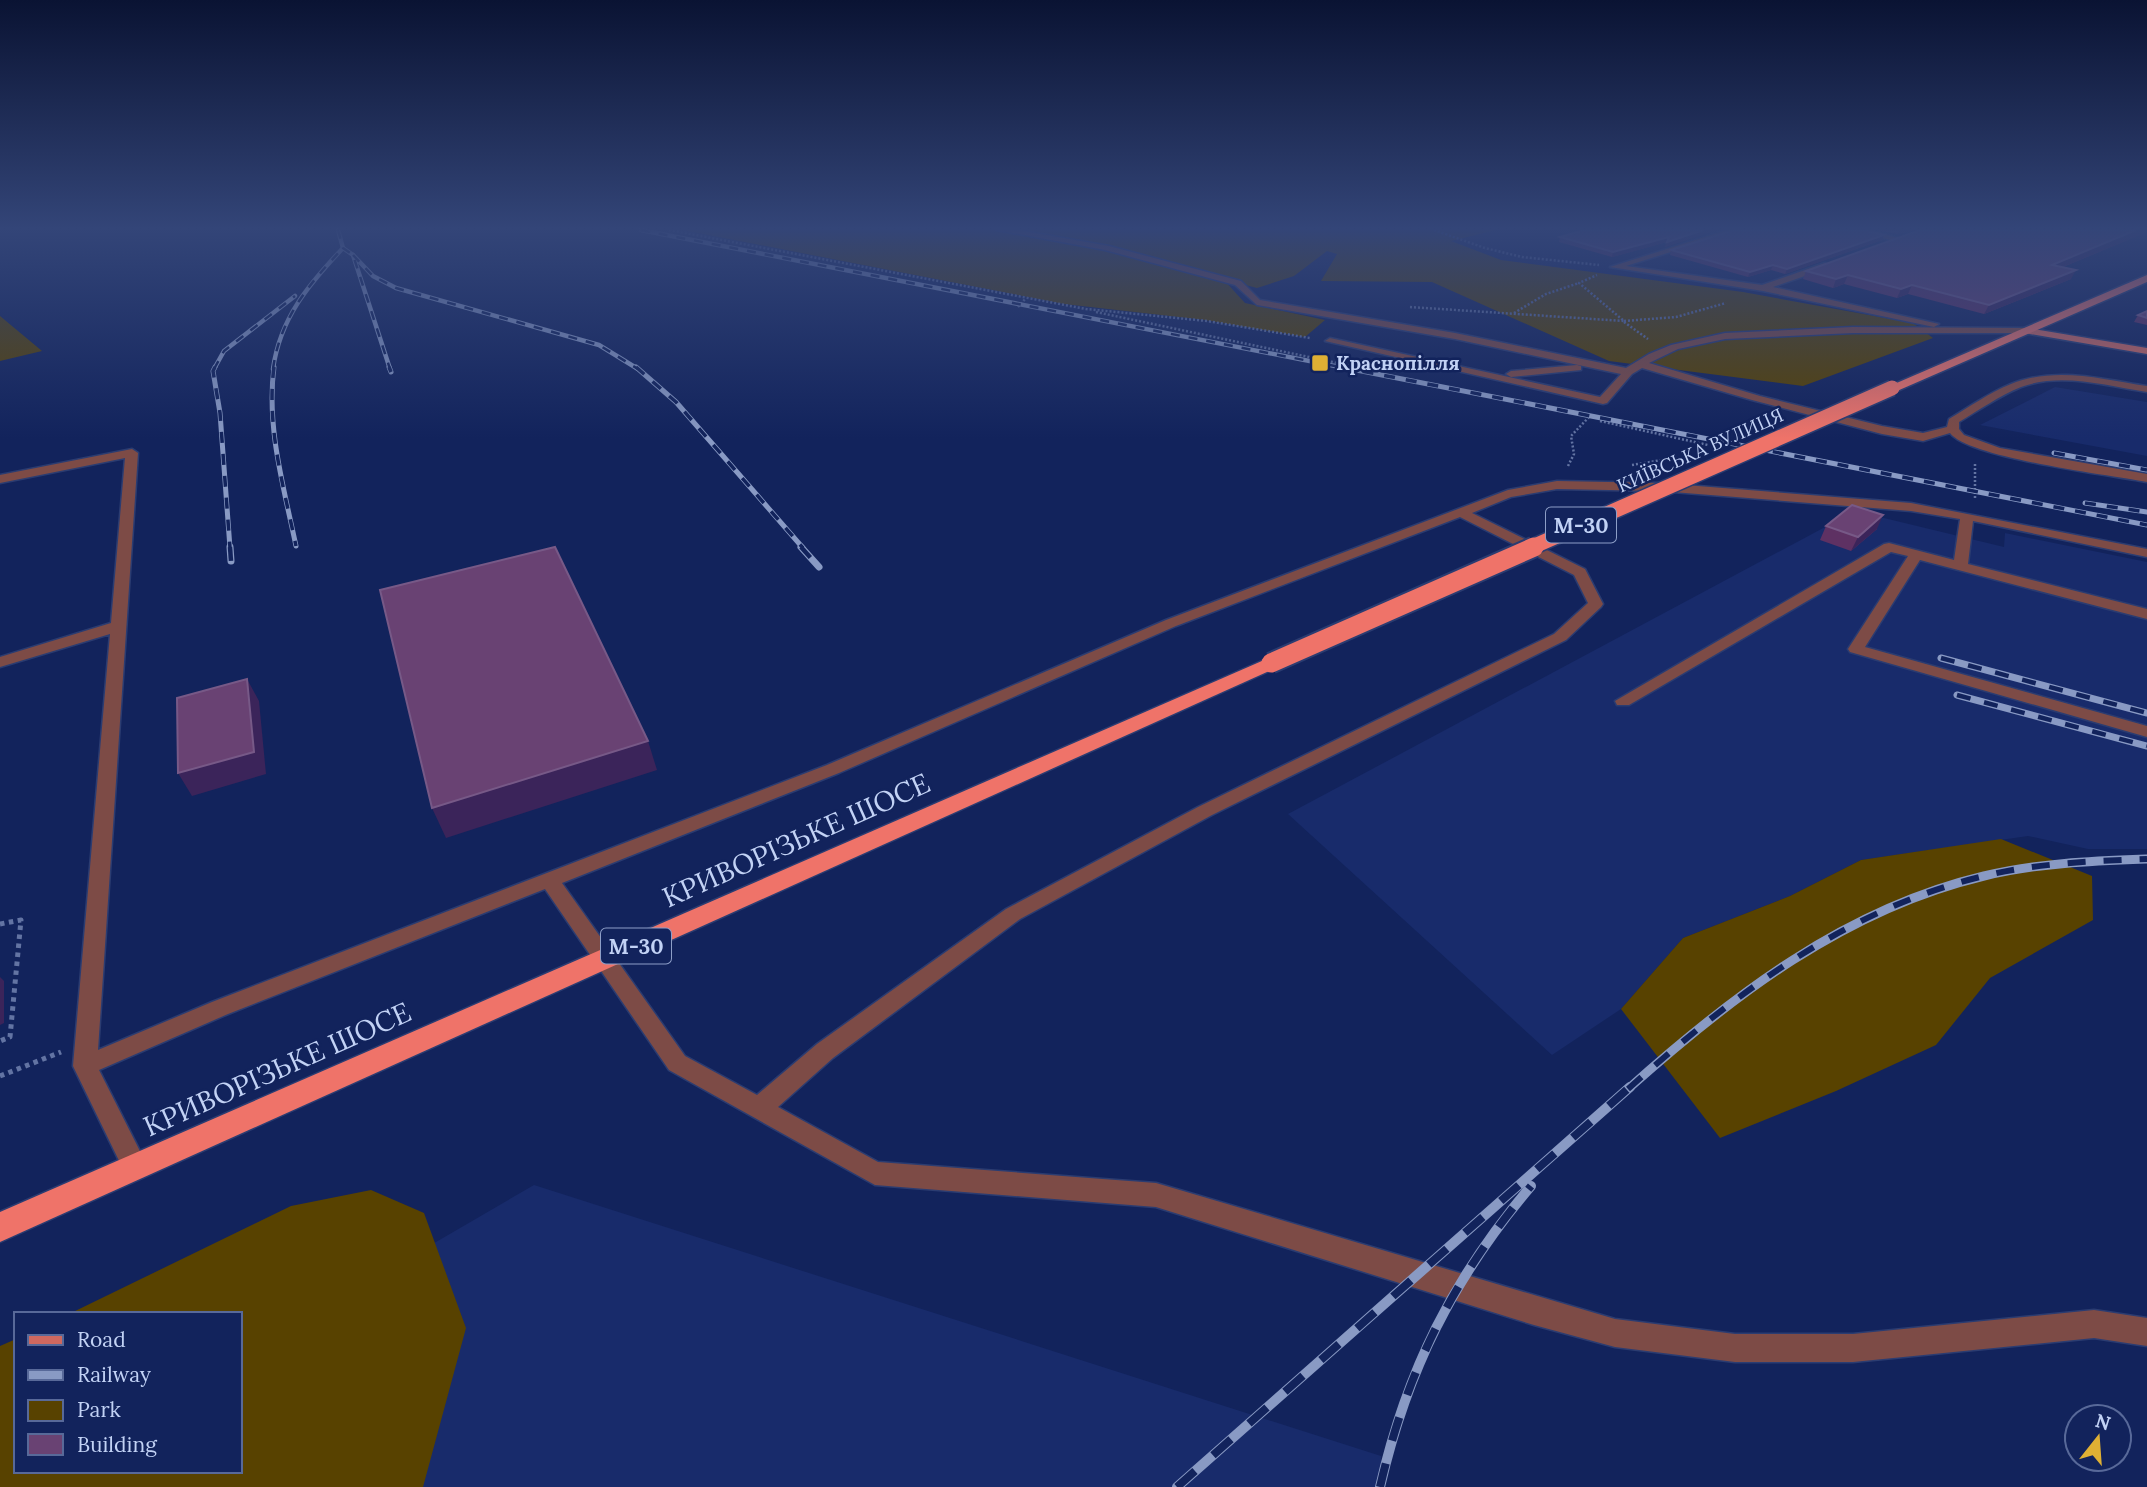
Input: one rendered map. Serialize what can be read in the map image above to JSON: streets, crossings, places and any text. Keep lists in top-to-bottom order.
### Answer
{
  "streets": {
    "highway": ["КИЇВСЬКА ВУЛИЦЯ", "М-30", "КРИВОРІЗЬКЕ ШОСЕ"]
  },
  "crossings": [
    ["КИЇВСЬКА ВУЛИЦЯ", "КРИВОРІЗЬКЕ ШОСЕ"]
  ],
  "places": {
    "transit": ["Краснопілля"]
  },
  "legend": [
    "Road",
    "Railway",
    "Park",
    "Building"
  ],
  "north": "top"
}
